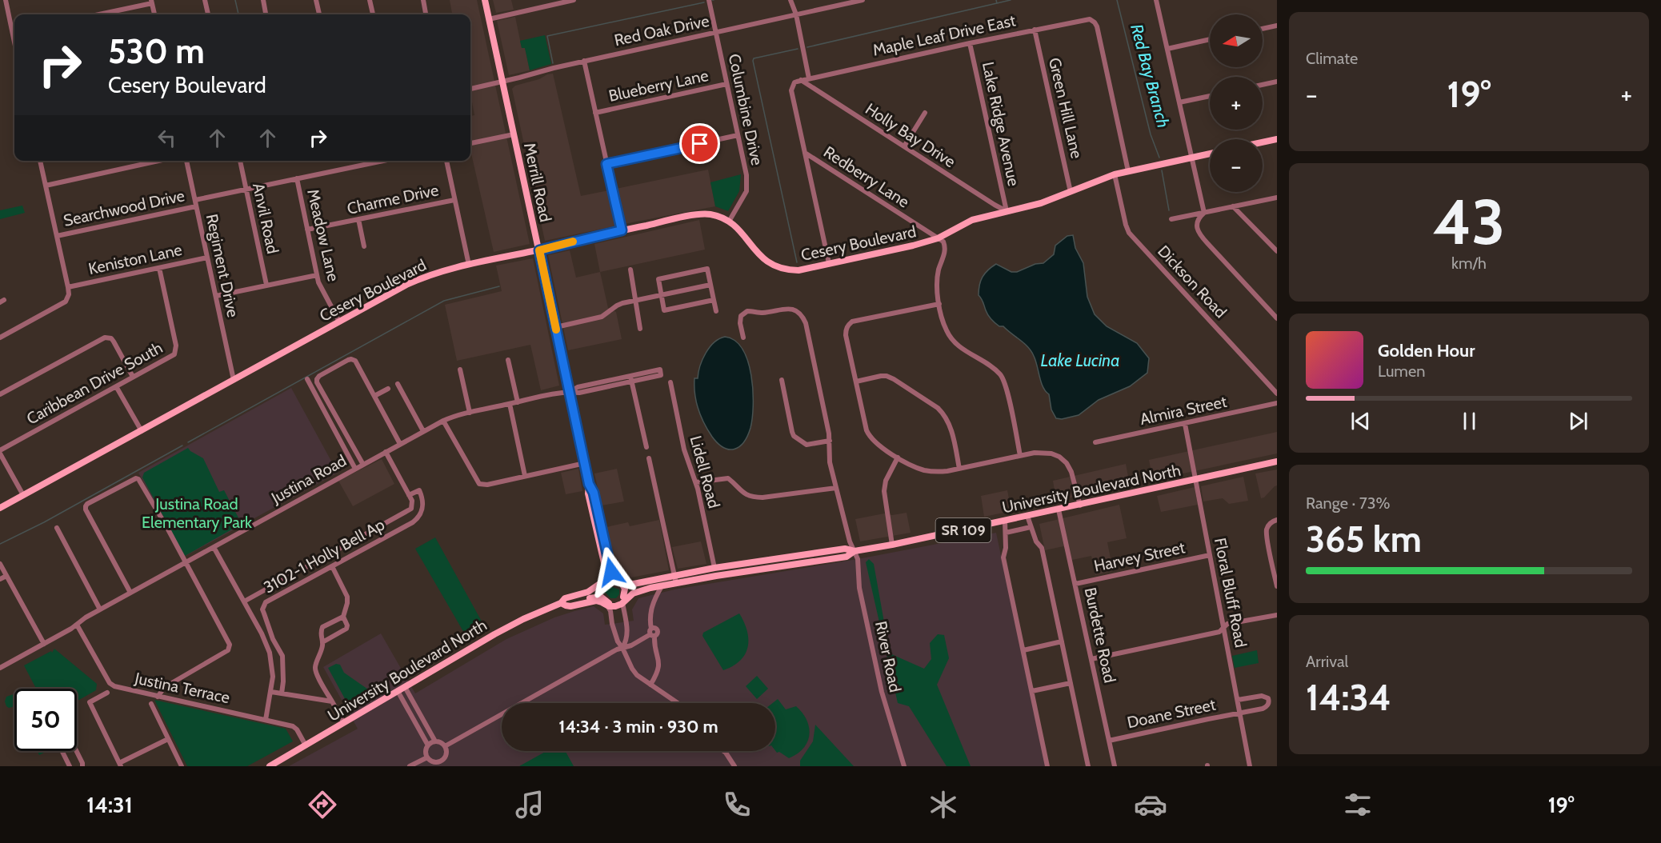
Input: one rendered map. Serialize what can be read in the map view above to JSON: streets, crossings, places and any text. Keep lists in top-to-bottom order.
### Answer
{
  "streets": {
    "main road": [
      "Merrill Road",
      "Cesery Boulevard",
      "University Boulevard North",
      "SR 109"
    ],
    "street": [
      "Red Oak Drive",
      "Maple Leaf Drive East",
      "Blueberry Lane",
      "Green Hill Lane",
      "Columbine Drive",
      "Lake Ridge Avenue",
      "Holly Bay Drive",
      "Redberry Lane",
      "Charme Drive",
      "Searchwood Drive",
      "Anvil Road",
      "Meadow Lane",
      "Keniston Lane",
      "Regiment Drive",
      "Dickson Road",
      "Caribbean Drive South",
      "Almira Street",
      "Lidell Road",
      "Justina Road",
      "3102-1 Holly Bell Ap",
      "Harvey Street",
      "Floral Bluff Road",
      "Burdette Road",
      "River Road",
      "Justina Terrace",
      "Doane Street"
    ]
  },
  "crossings": [
    ["Red Oak Drive", "Columbine Drive"],
    ["Red Oak Drive", "Merrill Road"],
    ["Maple Leaf Drive East", "Green Hill Lane"],
    ["Maple Leaf Drive East", "Lake Ridge Avenue"],
    ["Maple Leaf Drive East", "Holly Bay Drive"],
    ["Maple Leaf Drive East", "Cesery Boulevard"],
    ["Blueberry Lane", "Columbine Drive"],
    ["Green Hill Lane", "Cesery Boulevard"],
    ["Columbine Drive", "Cesery Boulevard"],
    ["Lake Ridge Avenue", "Holly Bay Drive"],
    ["Lake Ridge Avenue", "Cesery Boulevard"],
    ["Holly Bay Drive", "Cesery Boulevard"],
    ["Redberry Lane", "Cesery Boulevard"],
    ["Merrill Road", "Cesery Boulevard"],
    ["Merrill Road", "Justina Road"],
    ["Merrill Road", "University Boulevard North"],
    ["Merrill Road", "SR 109"],
    ["Charme Drive", "Meadow Lane"],
    ["Searchwood Drive", "Anvil Road"],
    ["Searchwood Drive", "Meadow Lane"],
    ["Searchwood Drive", "Regiment Drive"],
    ["Meadow Lane", "Cesery Boulevard"],
    ["Cesery Boulevard", "Regiment Drive"],
    ["Cesery Boulevard", "Dickson Road"],
    ["Keniston Lane", "Regiment Drive"],
    ["Keniston Lane", "Caribbean Drive South"],
    ["Almira Street", "Floral Bluff Road"],
    ["Lidell Road", "University Boulevard North"],
    ["Justina Road", "Justina Terrace"],
    ["University Boulevard North", "SR 109"],
    ["University Boulevard North", "Floral Bluff Road"],
    ["University Boulevard North", "Burdette Road"],
    ["University Boulevard North", "River Road"],
    ["University Boulevard North", "Justina Terrace"],
    ["Harvey Street", "Floral Bluff Road"],
    ["Harvey Street", "Burdette Road"],
    ["Floral Bluff Road", "Doane Street"],
    ["Burdette Road", "Doane Street"]
  ],
  "water": ["Red Bay Branch", "Lake Lucina"],
  "parks": ["Justina Road Elementary Park"],
  "north": "left",
  "page": {
    "tile": [
      "Climate",
      ["43", "km/h"],
      ["Range · 73%", "365 km"],
      ["Arrival", "14:34"]
    ],
    "map_buttons": ["+", "−"],
    "turn": ["530 m", "Cesery Boulevard"],
    "heat": ["−", "19°", "+"],
    "song": ["Golden Hour", "Lumen"],
    "limit": "50",
    "trip": "14:34 · 3 min · 930 m",
    "tabs": ["14:31", "19°"]
  }
}
